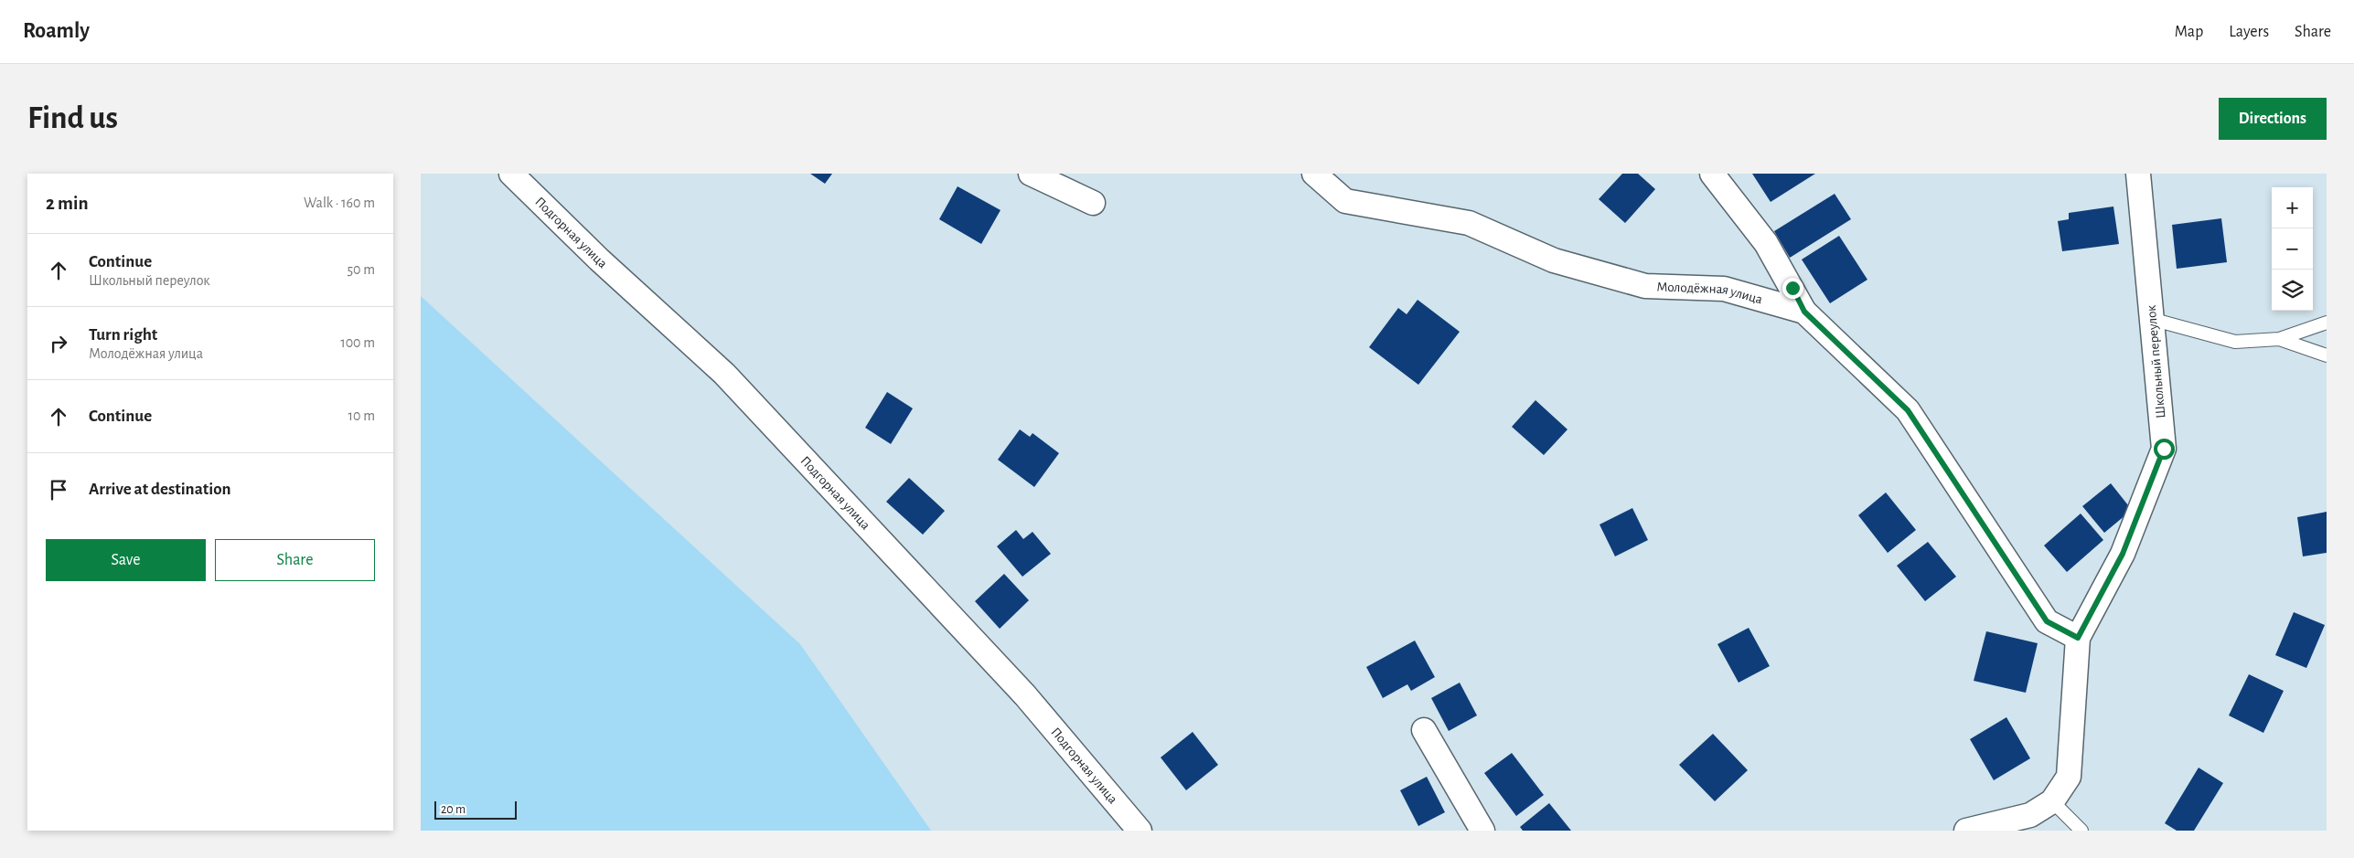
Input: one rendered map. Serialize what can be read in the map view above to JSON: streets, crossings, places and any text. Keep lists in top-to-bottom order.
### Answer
{
  "streets": {
    "street": ["Подгорная улица", "Молодёжная улица", "Школьный переулок"]
  },
  "crossings": [
    ["Молодёжная улица", "Школьный переулок"]
  ],
  "scale_bar": "20 m",
  "page": {
    "header": "Roamly",
    "nav": ["Map", "Layers", "Share"],
    "buttons": [
      "Directions",
      ["Save", "Share"]
    ],
    "title": "Find us",
    "heading": ["2 min", "Walk · 160 m"],
    "map_buttons": ["+", "−"],
    "list": [
      ["Continue", "Школьный переулок", "50 m"],
      ["Turn right", "Молодёжная улица", "100 m"],
      ["Continue", "10 m"],
      "Arrive at destination"
    ],
    "scale": "20 m"
  }
}
